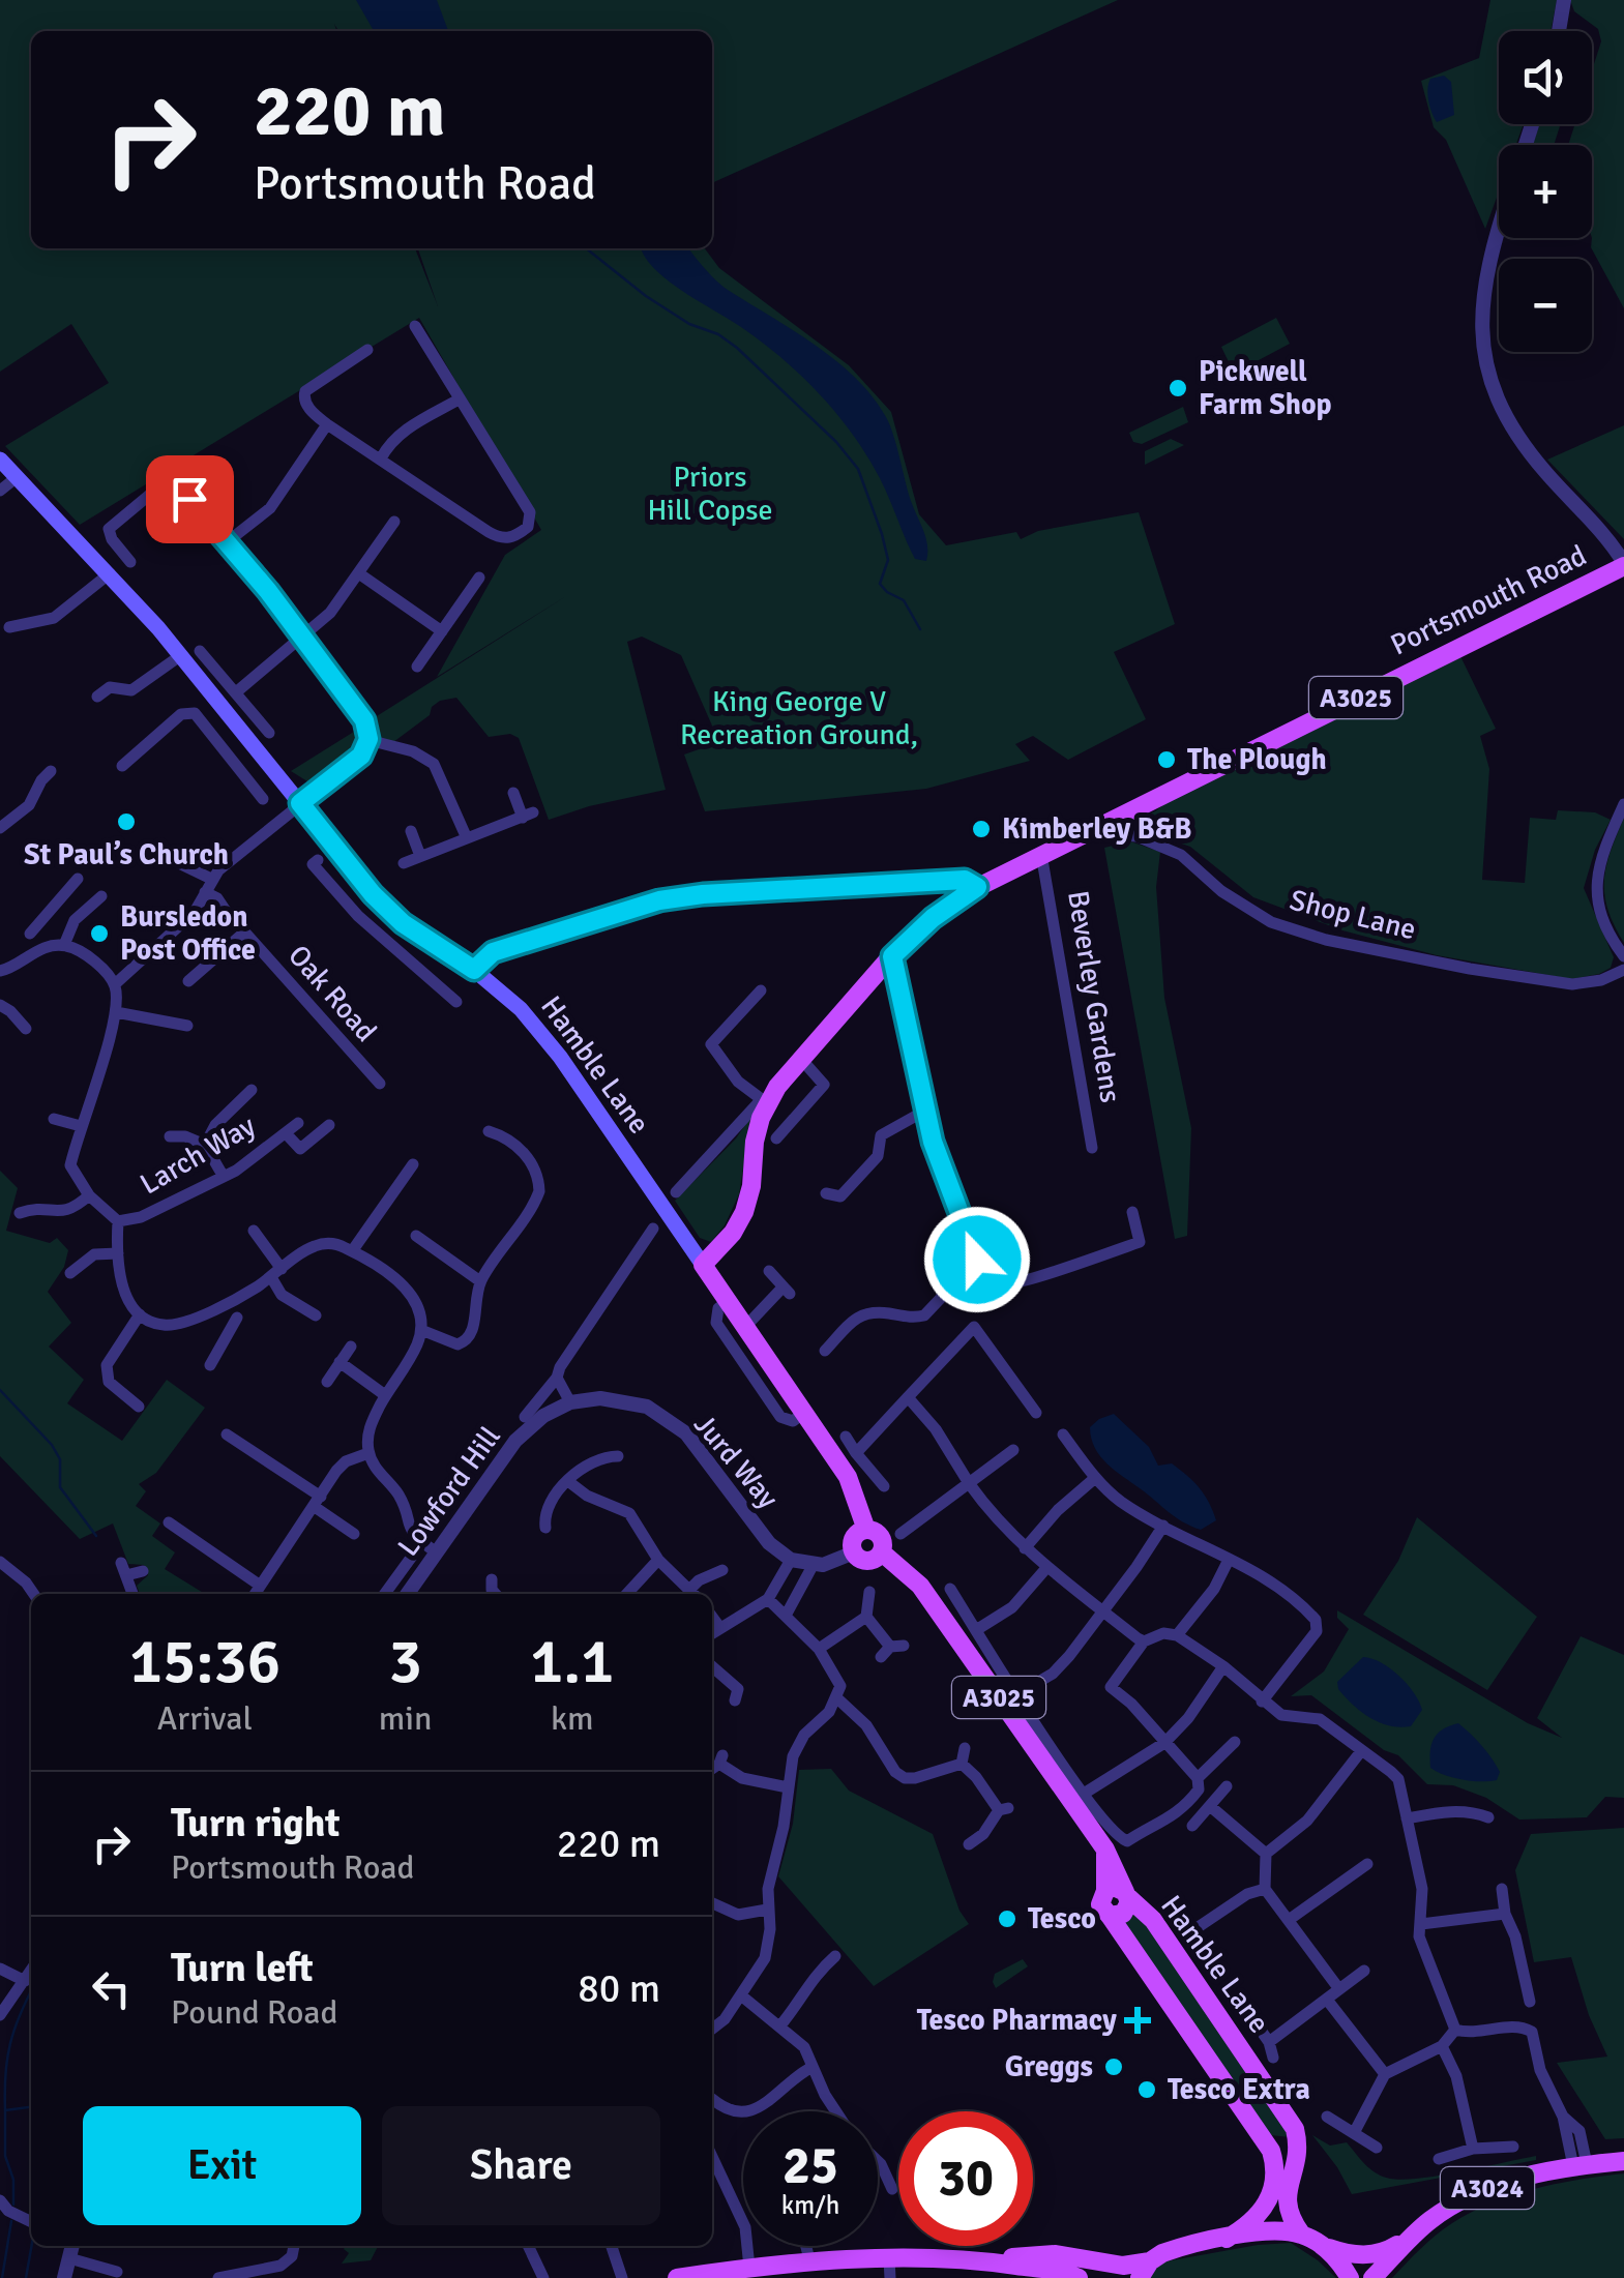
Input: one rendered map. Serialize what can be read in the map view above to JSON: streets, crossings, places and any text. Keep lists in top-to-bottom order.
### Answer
{
  "streets": {
    "main road": [
      "Portsmouth Road",
      "A3025",
      "Hamble Lane",
      "A3024"
    ],
    "street": [
      "Shop Lane",
      "Oak Road",
      "Beverley Gardens",
      "Larch Way",
      "Jurd Way",
      "Lowford Hill"
    ]
  },
  "crossings": [
    ["Portsmouth Road", "Shop Lane"],
    ["Portsmouth Road", "Beverley Gardens"],
    ["Portsmouth Road", "Hamble Lane"],
    ["Jurd Way", "Lowford Hill"]
  ],
  "parks": ["Priors Hill Copse", "King George V Recreation Ground,"],
  "places": {
    "other": [
      "Pickwell Farm Shop",
      "The Plough",
      "St Paul’s Church",
      "Kimberley B&B",
      "Bursledon Post Office",
      "Tesco",
      "Greggs",
      "Tesco Extra"
    ],
    "health": ["Tesco Pharmacy"]
  },
  "page": {
    "map_buttons": ["+", "−"],
    "turn": ["220 m", "Portsmouth Road"],
    "eta": [
      "15:36",
      "Arrival",
      "3",
      "min",
      "1.1",
      "km"
    ],
    "list": [
      {
        "name": "Turn right",
        "note": "Portsmouth Road",
        "value": "220 m"
      },
      {
        "name": "Turn left",
        "note": "Pound Road",
        "value": "80 m"
      }
    ],
    "buttons": ["Exit", "Share"],
    "speed": "25 km/h",
    "limit": "30"
  }
}
